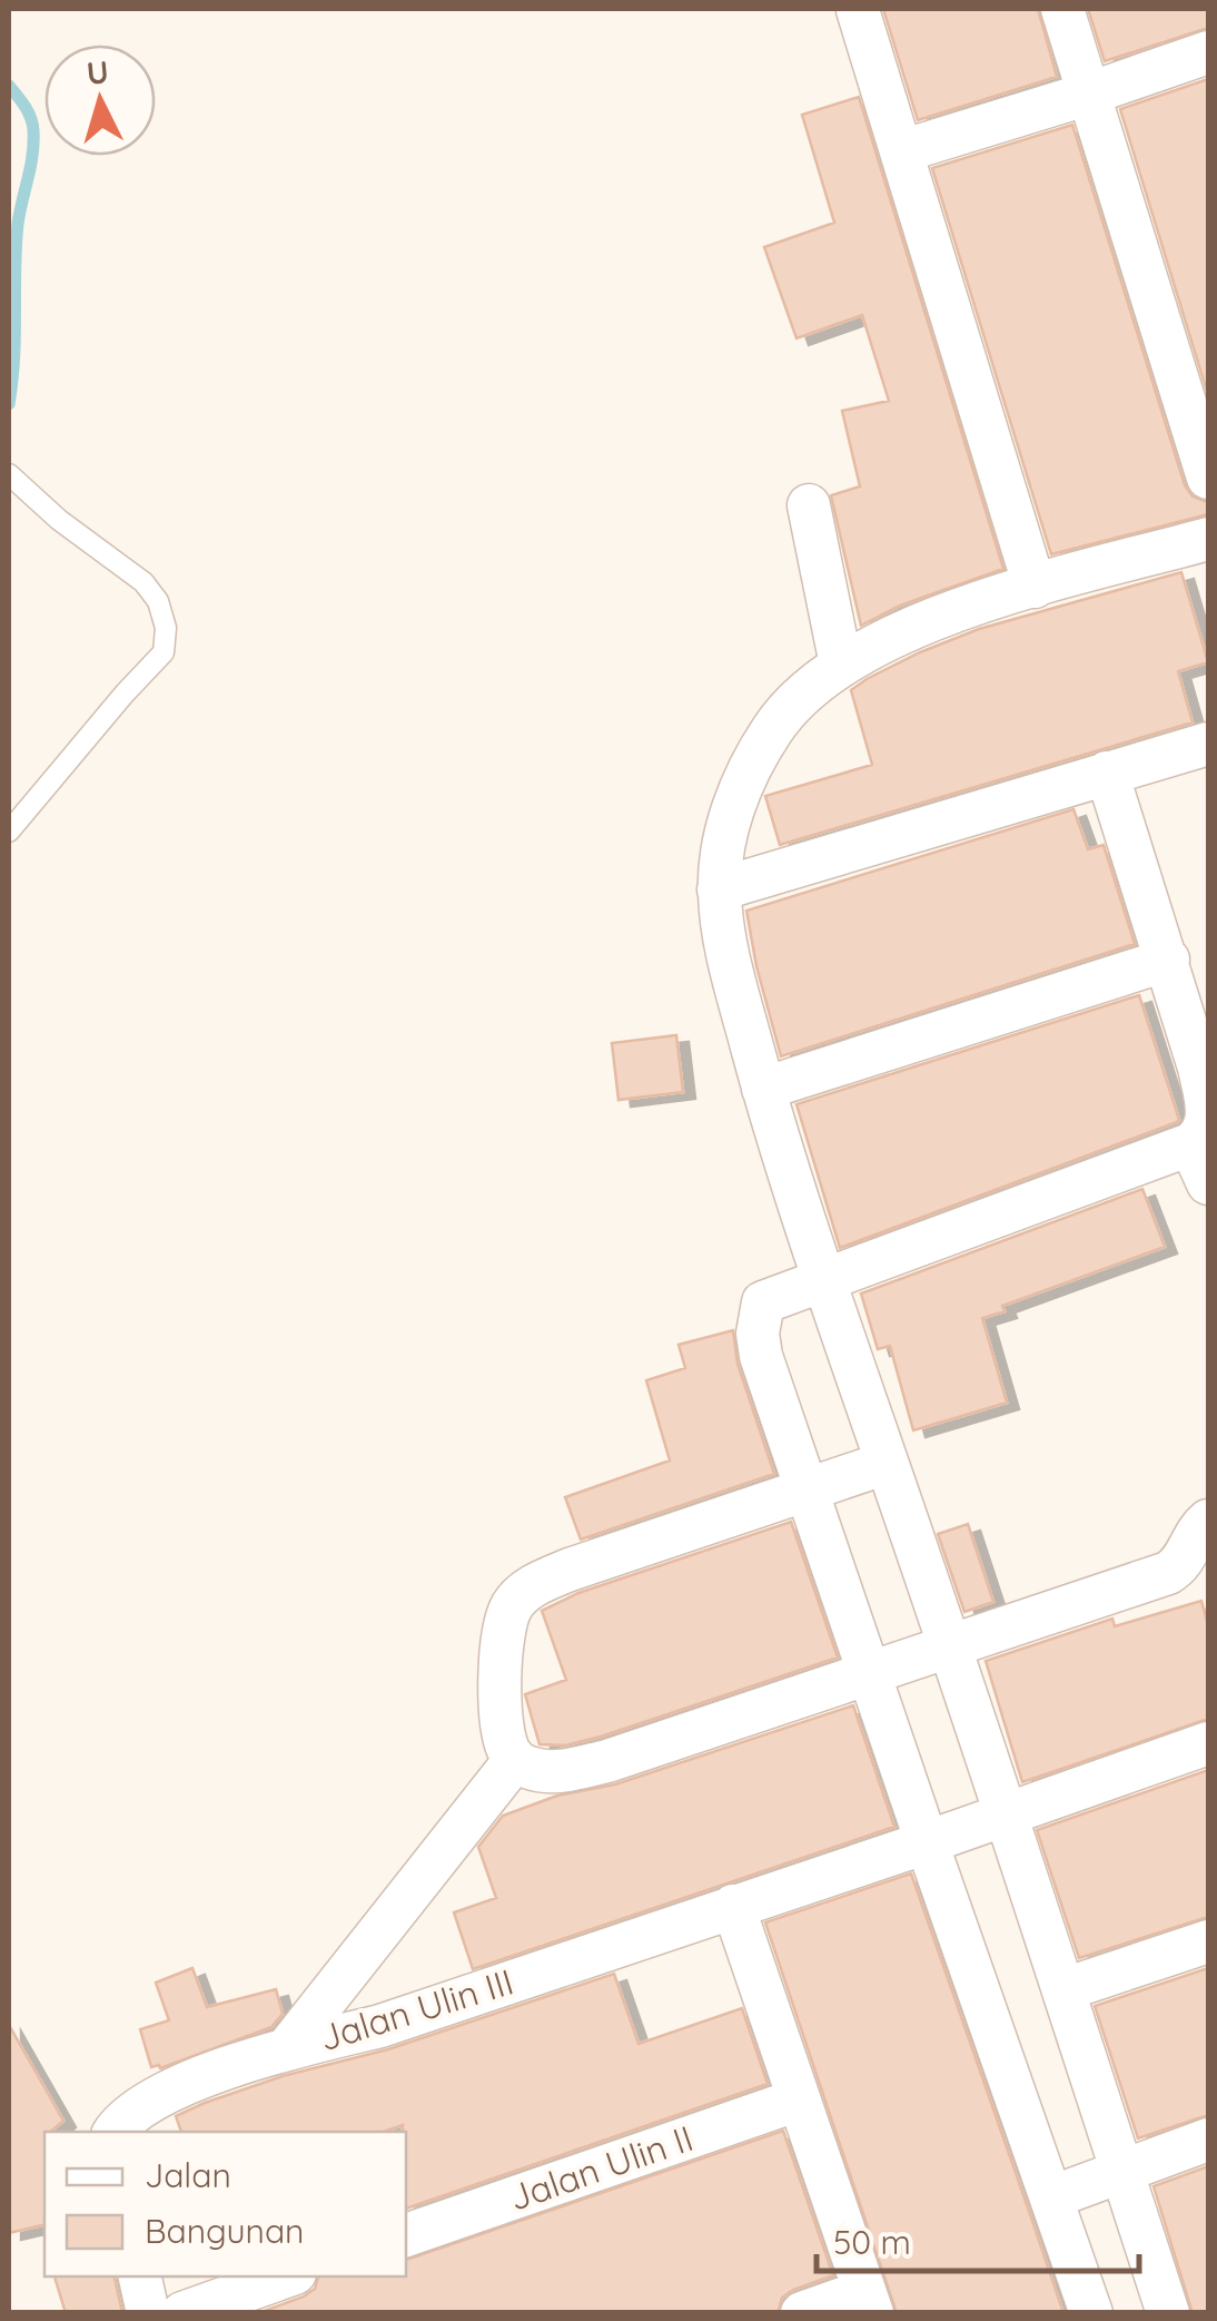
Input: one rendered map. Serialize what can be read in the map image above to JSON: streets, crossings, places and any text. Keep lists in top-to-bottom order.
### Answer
{
  "streets": {
    "street": ["Jalan Ulin III", "Jalan Ulin II"]
  },
  "legend": ["Jalan", "Bangunan"],
  "scale_bar": "50 m",
  "north": "top"
}
